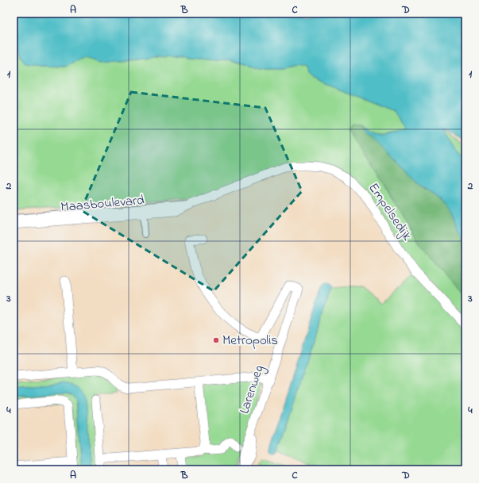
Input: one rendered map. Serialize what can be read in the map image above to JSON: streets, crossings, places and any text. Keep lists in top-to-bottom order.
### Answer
{
  "streets": {
    "street": ["Maasboulevard", "Empelsedijk", "Larenweg"]
  },
  "crossings": [
    ["Maasboulevard", "Empelsedijk"]
  ],
  "places": ["Metropolis"],
  "grid": {
    "columns": [
      "A",
      "B",
      "C",
      "D"
    ],
    "rows": [
      "1",
      "2",
      "3",
      "4"
    ]
  }
}
